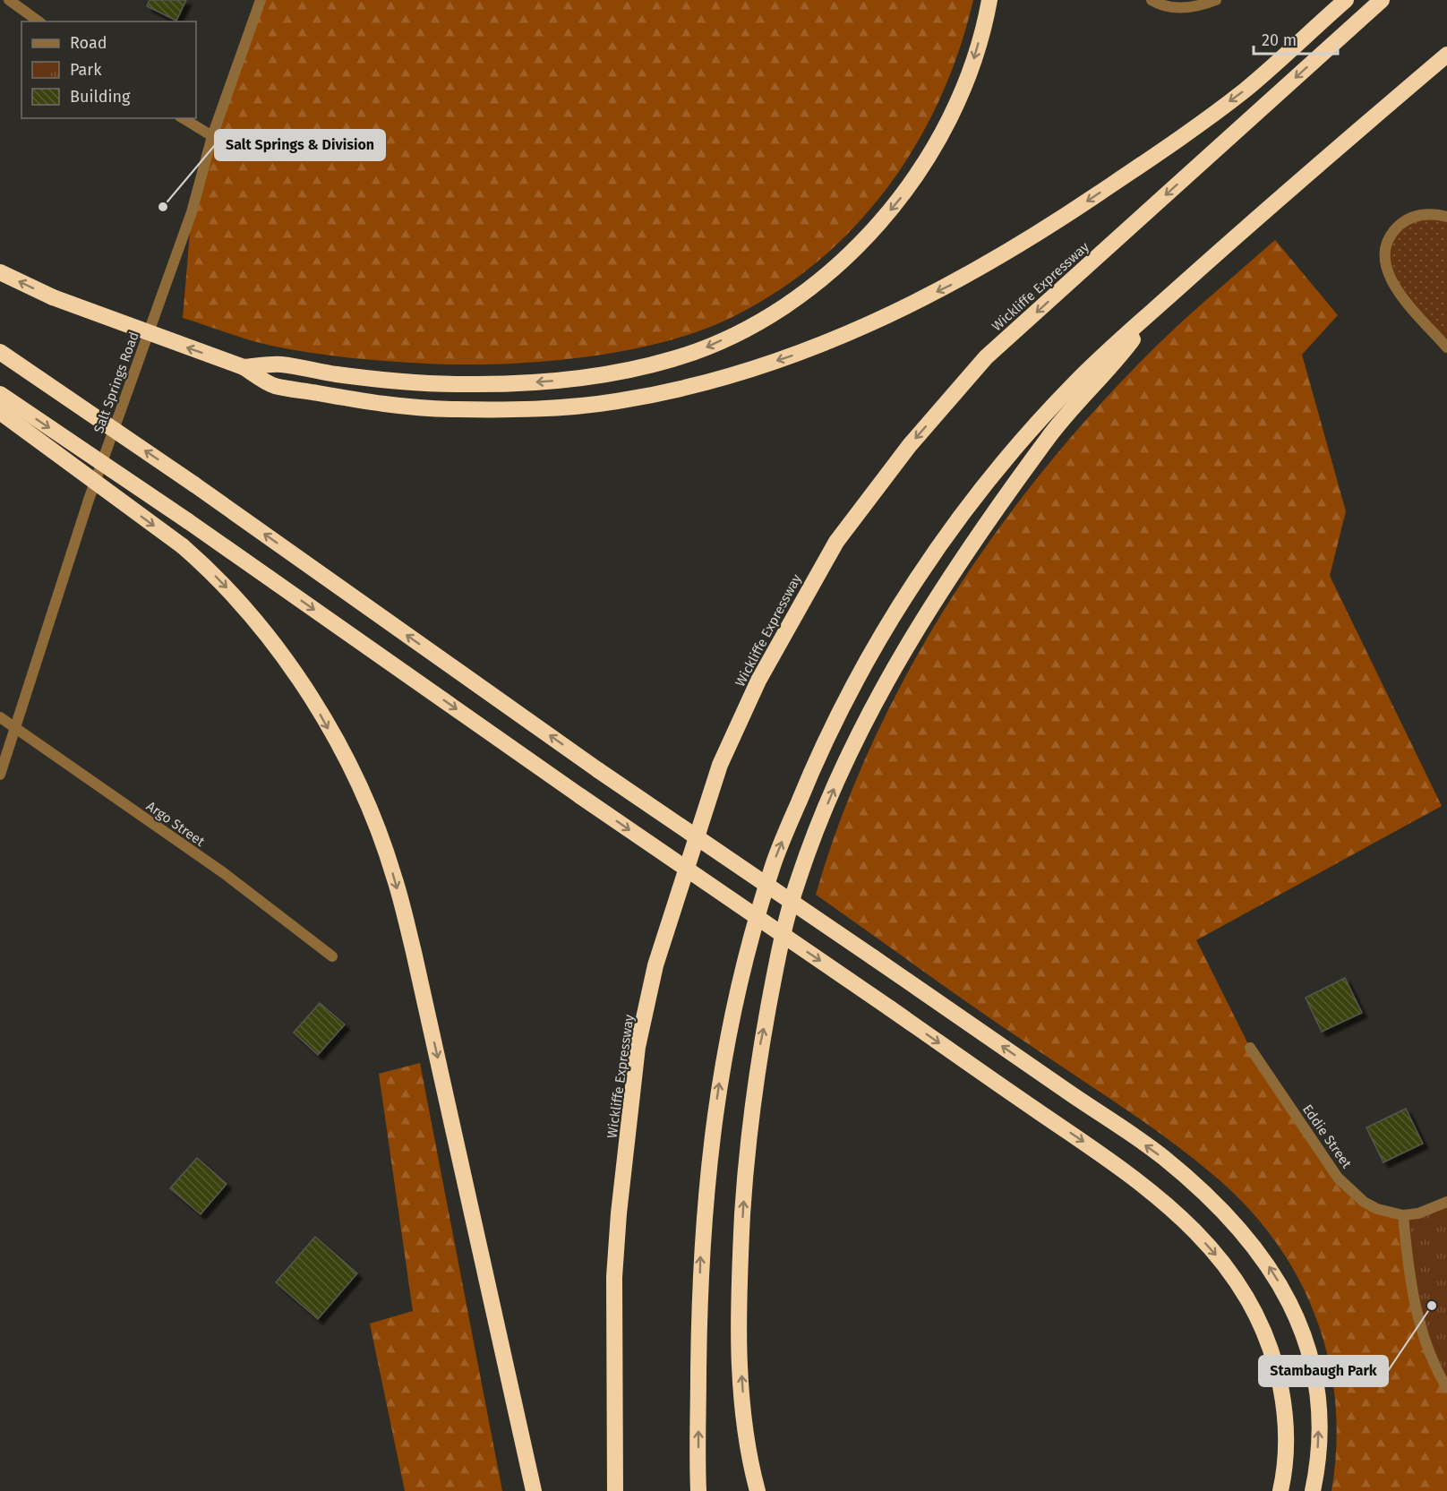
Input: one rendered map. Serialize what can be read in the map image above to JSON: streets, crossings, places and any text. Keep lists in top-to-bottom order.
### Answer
{
  "streets": {
    "highway": ["Wickliffe Expressway"],
    "street": ["Salt Springs Road", "Argo Street", "Eddie Street"]
  },
  "crossings": [
    ["Salt Springs Road", "Argo Street"]
  ],
  "places": ["Salt Springs & Division", "Stambaugh Park"],
  "legend": ["Road", "Park", "Building"],
  "scale_bar": "20 m"
}
